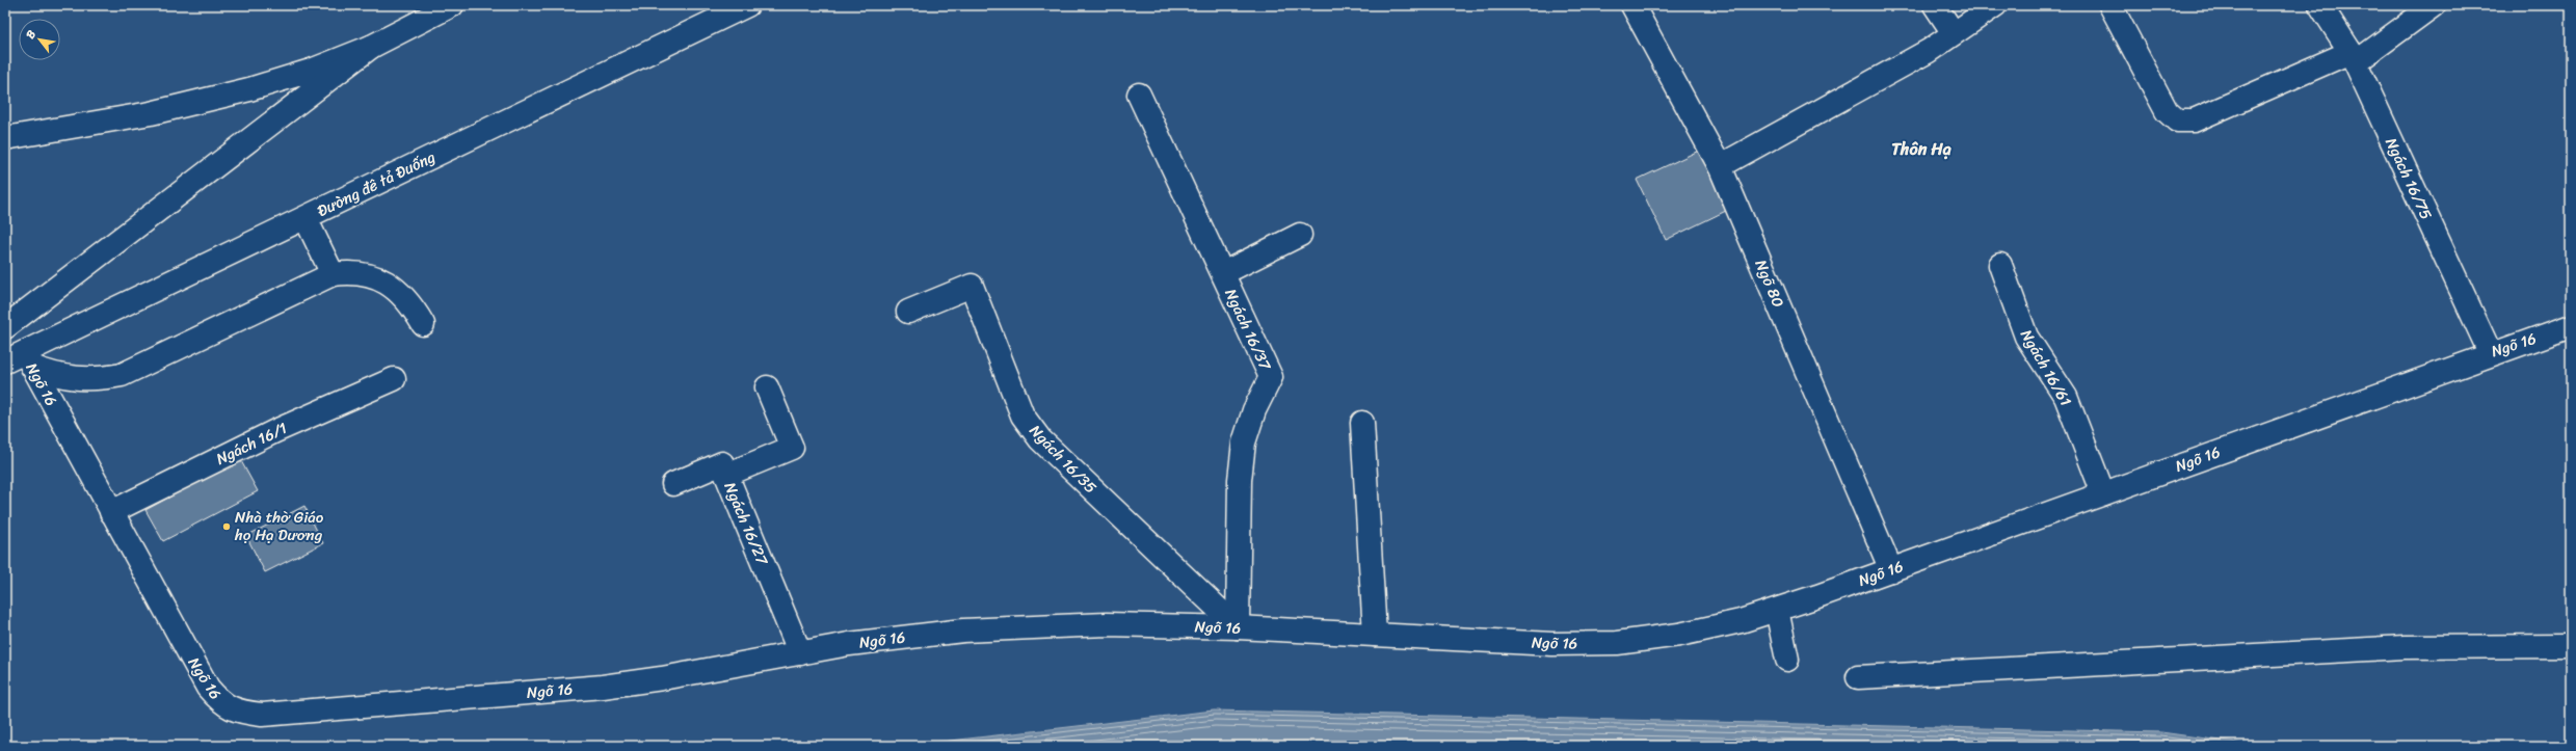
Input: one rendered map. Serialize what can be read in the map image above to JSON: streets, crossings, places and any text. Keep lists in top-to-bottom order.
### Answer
{
  "streets": {
    "street": [
      "Ngách 16/75",
      "Đường đê tả Đuống",
      "Ngõ 80",
      "Ngách 16/37",
      "Ngõ 16",
      "Ngách 16/61",
      "Ngách 16/1",
      "Ngách 16/35",
      "Ngách 16/27"
    ]
  },
  "crossings": [
    ["Ngách 16/75", "Ngõ 16"],
    ["Đường đê tả Đuống", "Ngõ 16"],
    ["Ngõ 80", "Ngõ 16"],
    ["Ngách 16/37", "Ngõ 16"],
    ["Ngách 16/37", "Ngách 16/35"],
    ["Ngõ 16", "Ngách 16/61"],
    ["Ngõ 16", "Ngách 16/1"],
    ["Ngõ 16", "Ngách 16/35"],
    ["Ngõ 16", "Ngách 16/27"]
  ],
  "districts": ["Thôn Hạ"],
  "places": ["Nhà thờ Giáo họ Hạ Dương"],
  "north": "top left"
}
